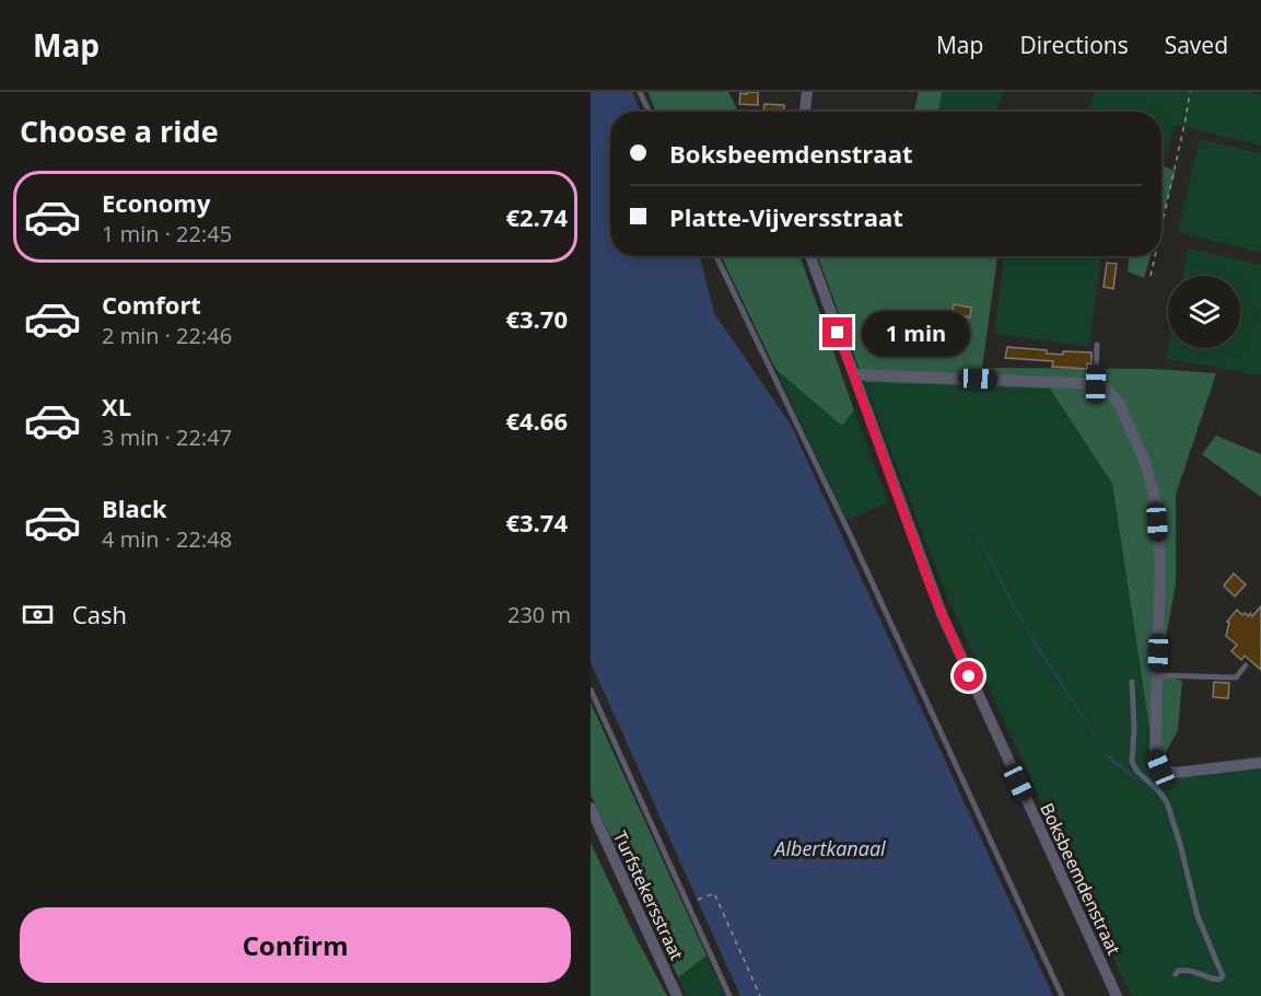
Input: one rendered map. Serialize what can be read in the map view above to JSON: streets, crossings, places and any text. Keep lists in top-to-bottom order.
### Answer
{
  "streets": {
    "street": ["Boksbeemdenstraat", "Turfstekersstraat"]
  },
  "water": ["Albertkanaal"],
  "page": {
    "header": "Map",
    "nav": ["Map", "Directions", "Saved"],
    "heading": "Choose a ride",
    "banner": ["Boksbeemdenstraat", "Platte-Vijversstraat"],
    "list": [
      {
        "name": "Economy",
        "note": "1 min · 22:45",
        "value": "€2.74"
      },
      {
        "name": "Comfort",
        "note": "2 min · 22:46",
        "value": "€3.70"
      },
      {
        "name": "XL",
        "note": "3 min · 22:47",
        "value": "€4.66"
      },
      {
        "name": "Black",
        "note": "4 min · 22:48",
        "value": "€3.74"
      }
    ],
    "bubble": "1 min",
    "pay": ["Cash", "230 m"],
    "buttons": "Confirm"
  }
}
